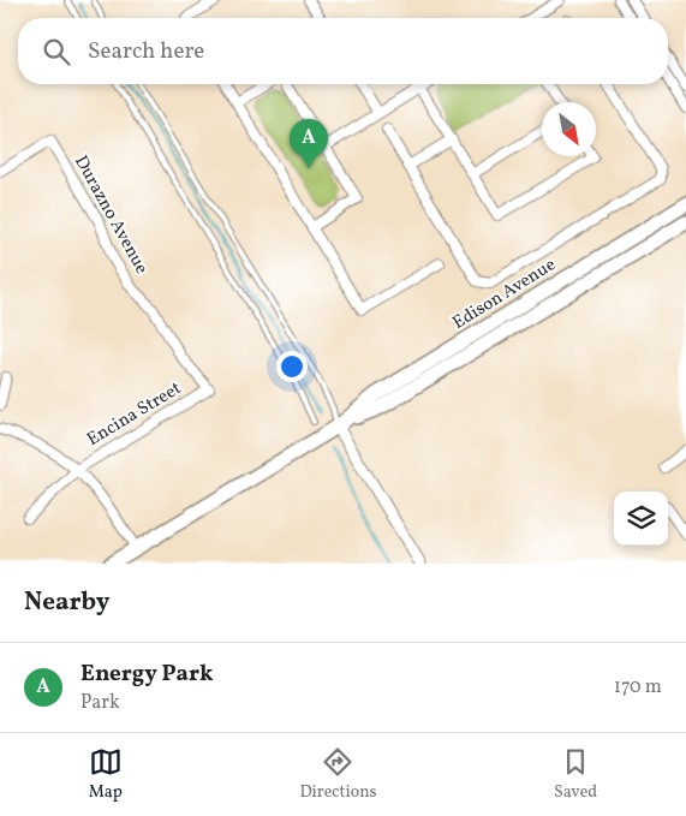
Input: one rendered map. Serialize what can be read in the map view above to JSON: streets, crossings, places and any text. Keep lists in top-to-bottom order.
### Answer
{
  "streets": {
    "main road": ["Edison Avenue"],
    "street": ["Durazno Avenue", "Encina Street"]
  },
  "crossings": [
    ["Durazno Avenue", "Encina Street"]
  ],
  "north": "bottom right",
  "page": {
    "search": "Search here",
    "pins": "A",
    "heading": "Nearby",
    "list": [
      {
        "mark": "A",
        "name": "Energy Park",
        "note": "Park",
        "value": "170 m"
      }
    ],
    "nav": ["Map", "Directions", "Saved"]
  }
}
